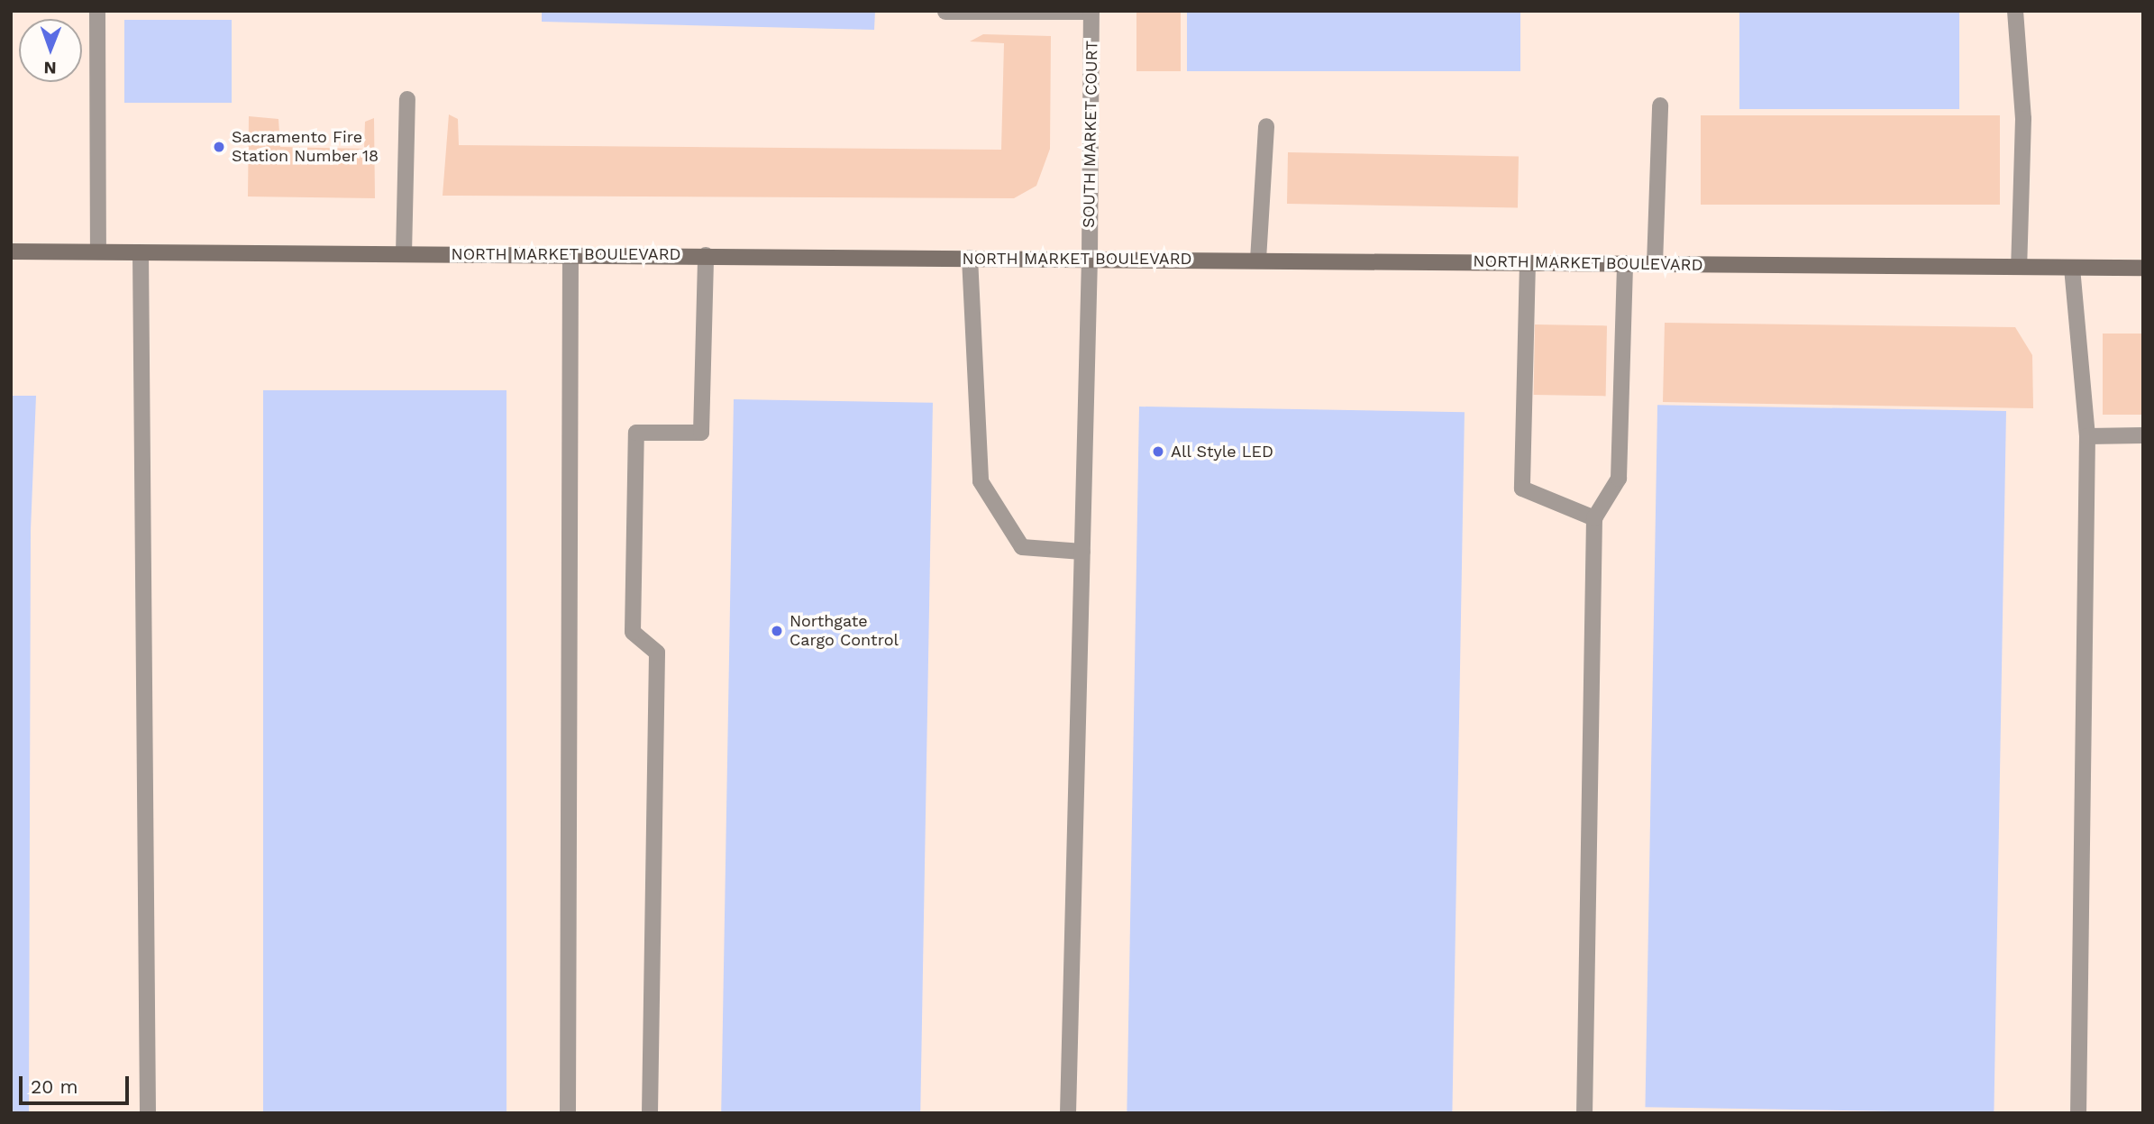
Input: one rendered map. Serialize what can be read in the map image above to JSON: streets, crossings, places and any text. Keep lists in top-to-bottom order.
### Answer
{
  "streets": {
    "main road": ["NORTH MARKET BOULEVARD"],
    "street": ["SOUTH MARKET COURT"]
  },
  "crossings": [
    ["SOUTH MARKET COURT", "NORTH MARKET BOULEVARD"]
  ],
  "places": ["Sacramento Fire Station Number 18", "All Style LED", "Northgate Cargo Control"],
  "scale_bar": "20 m",
  "north": "bottom"
}
